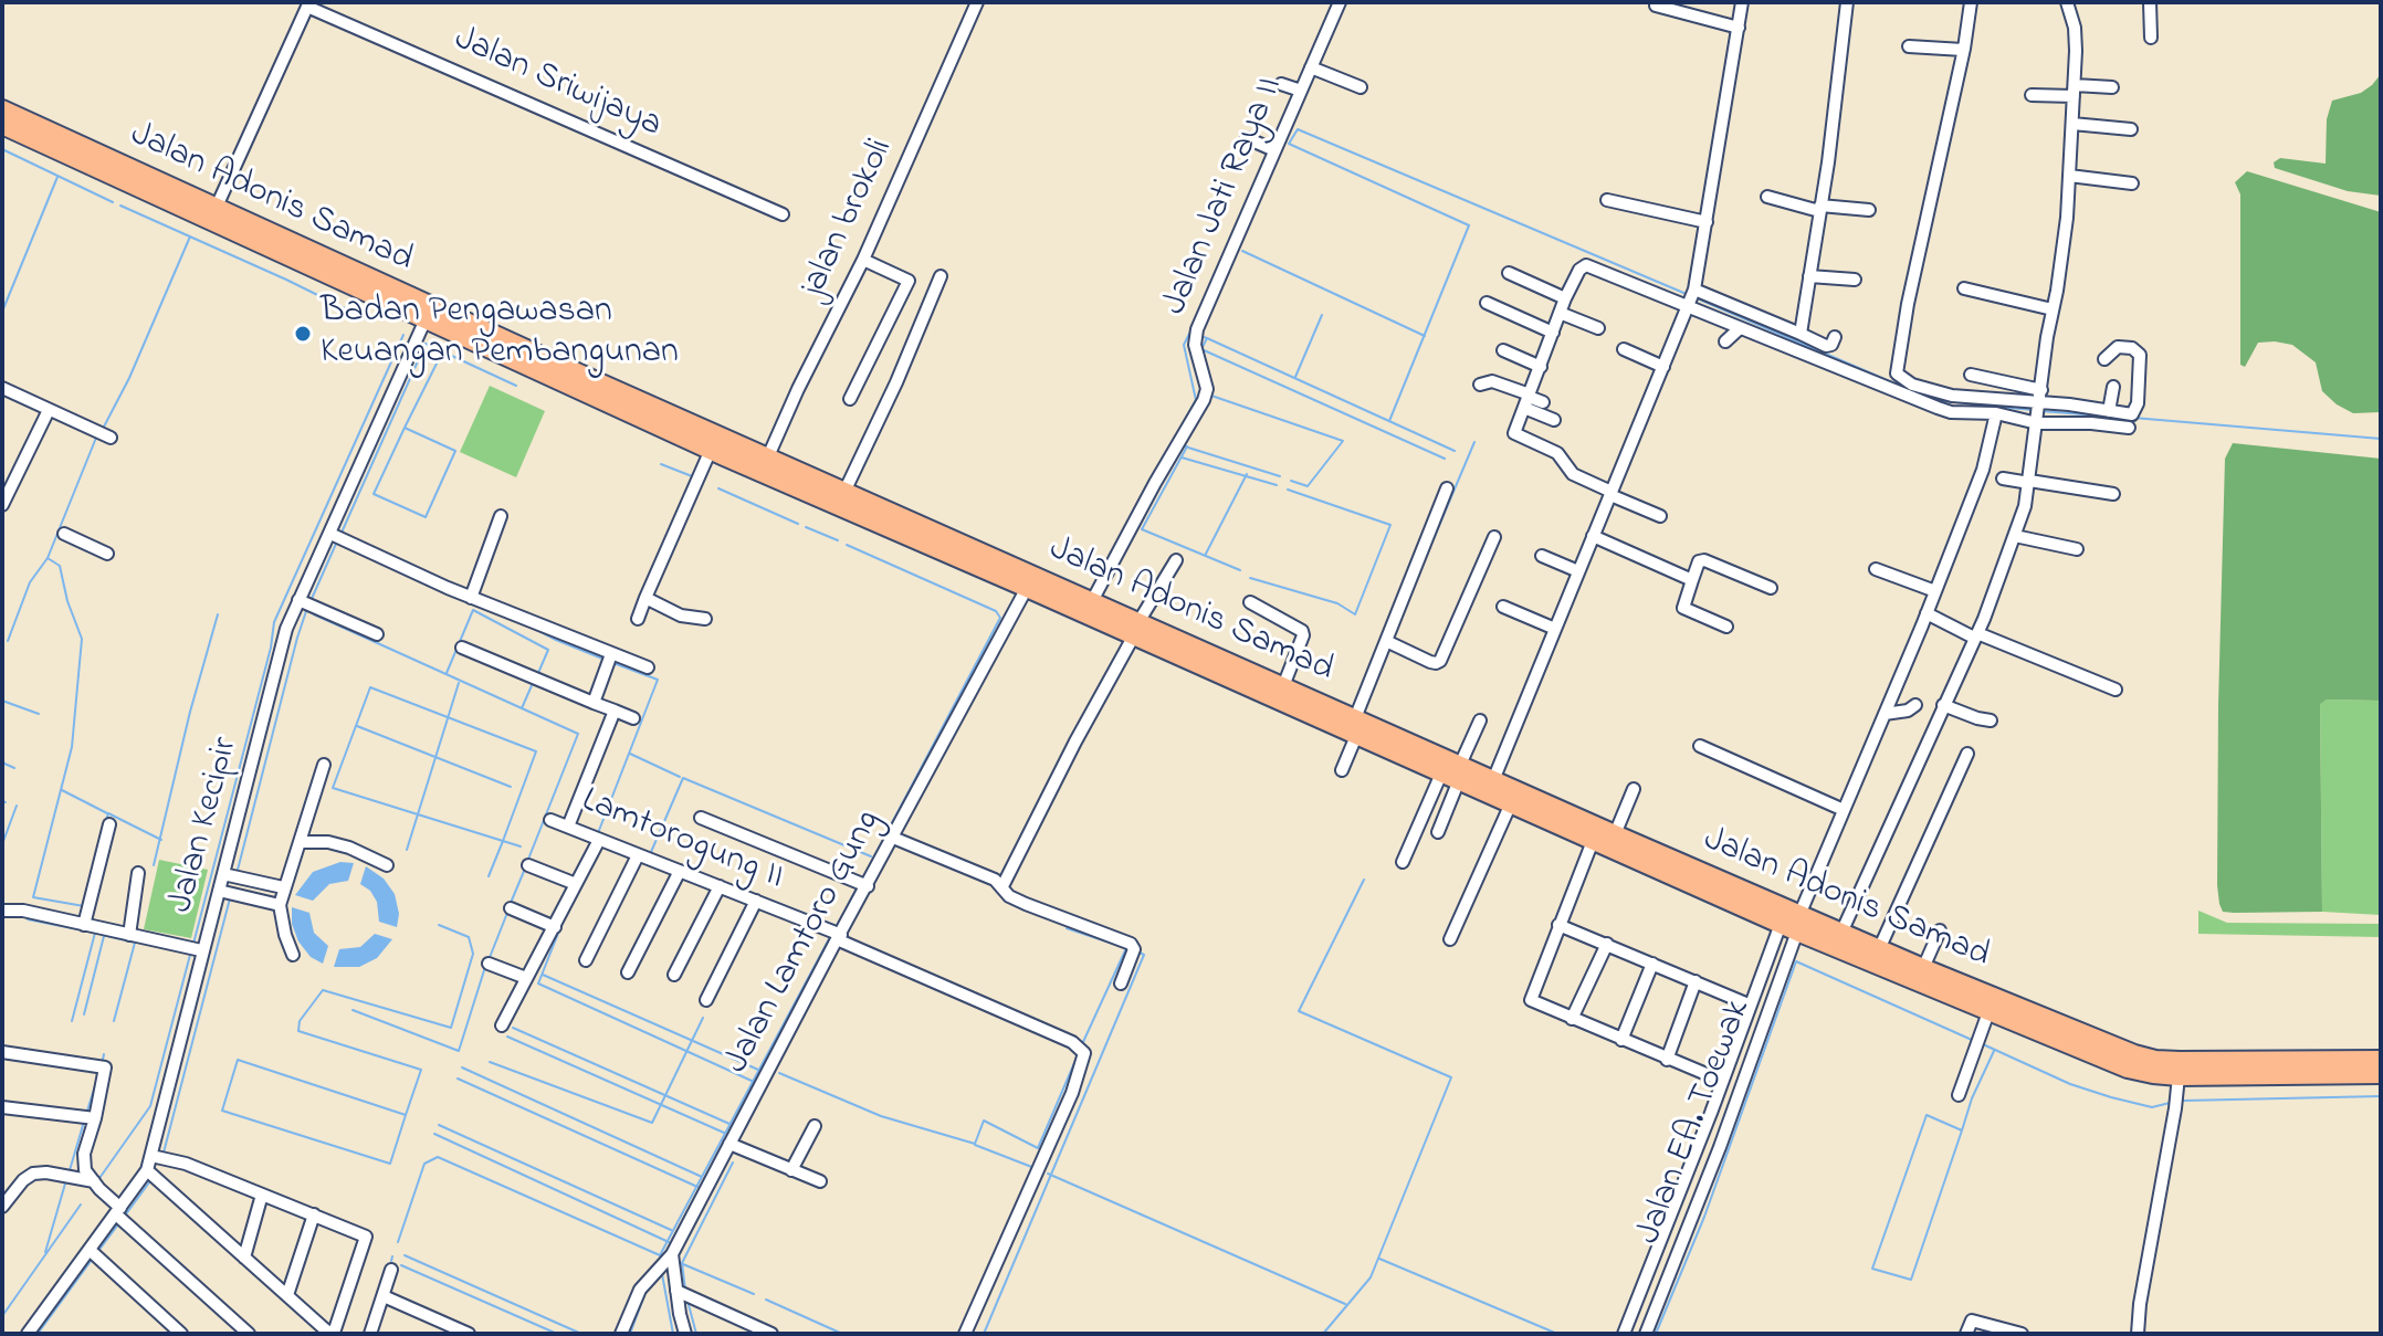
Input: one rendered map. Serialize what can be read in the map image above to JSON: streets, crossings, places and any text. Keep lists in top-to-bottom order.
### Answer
{
  "streets": {
    "highway": ["Jalan Adonis Samad"],
    "street": [
      "Jalan Sriwijaya",
      "Jalan Jati Raya II",
      "jalan brokoli",
      "Jalan Kecipir",
      "Lamtorogung II",
      "Jalan Lamtoro Gung",
      "Jalan EA. Toewak"
    ]
  },
  "crossings": [
    ["Jalan Sriwijaya", "Jalan Adonis Samad"],
    ["Jalan Jati Raya II", "Jalan Adonis Samad"],
    ["Jalan Adonis Samad", "jalan brokoli"],
    ["Jalan Adonis Samad", "Jalan EA. Toewak"],
    ["Lamtorogung II", "Jalan Lamtoro Gung"]
  ],
  "places": ["Badan Pengawasan Keuangan Pembangunan"]
}
